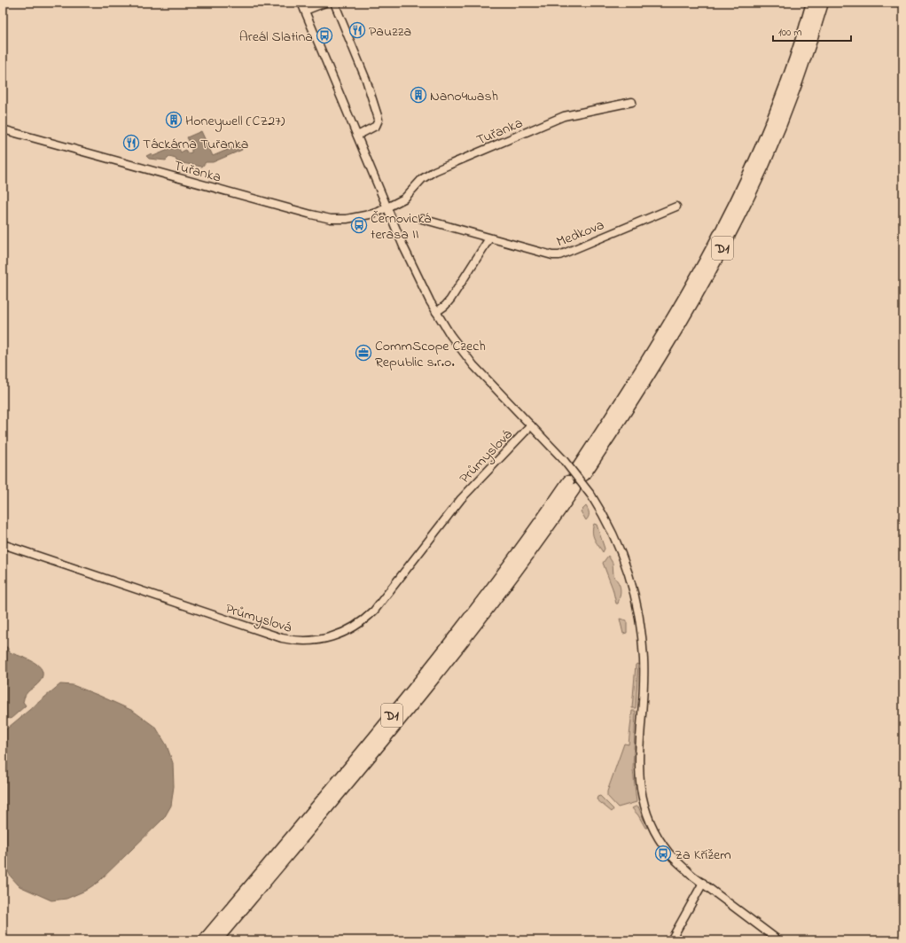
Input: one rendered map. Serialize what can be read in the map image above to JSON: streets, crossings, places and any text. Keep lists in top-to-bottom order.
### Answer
{
  "streets": {
    "highway": ["D1"],
    "street": ["Tuřanka", "Medkova", "Průmyslová"]
  },
  "places": {
    "restaurant": ["Pauzza", "Táckárna Tuřanka"],
    "bus stop": ["Areál Slatina", "Černovická terasa II", "Za Křížem"],
    "building": ["Nano4wash", "Honeywell (CZ27)"],
    "office": ["CommScope Czech Republic s.r.o."]
  },
  "scale_bar": "100 m"
}
